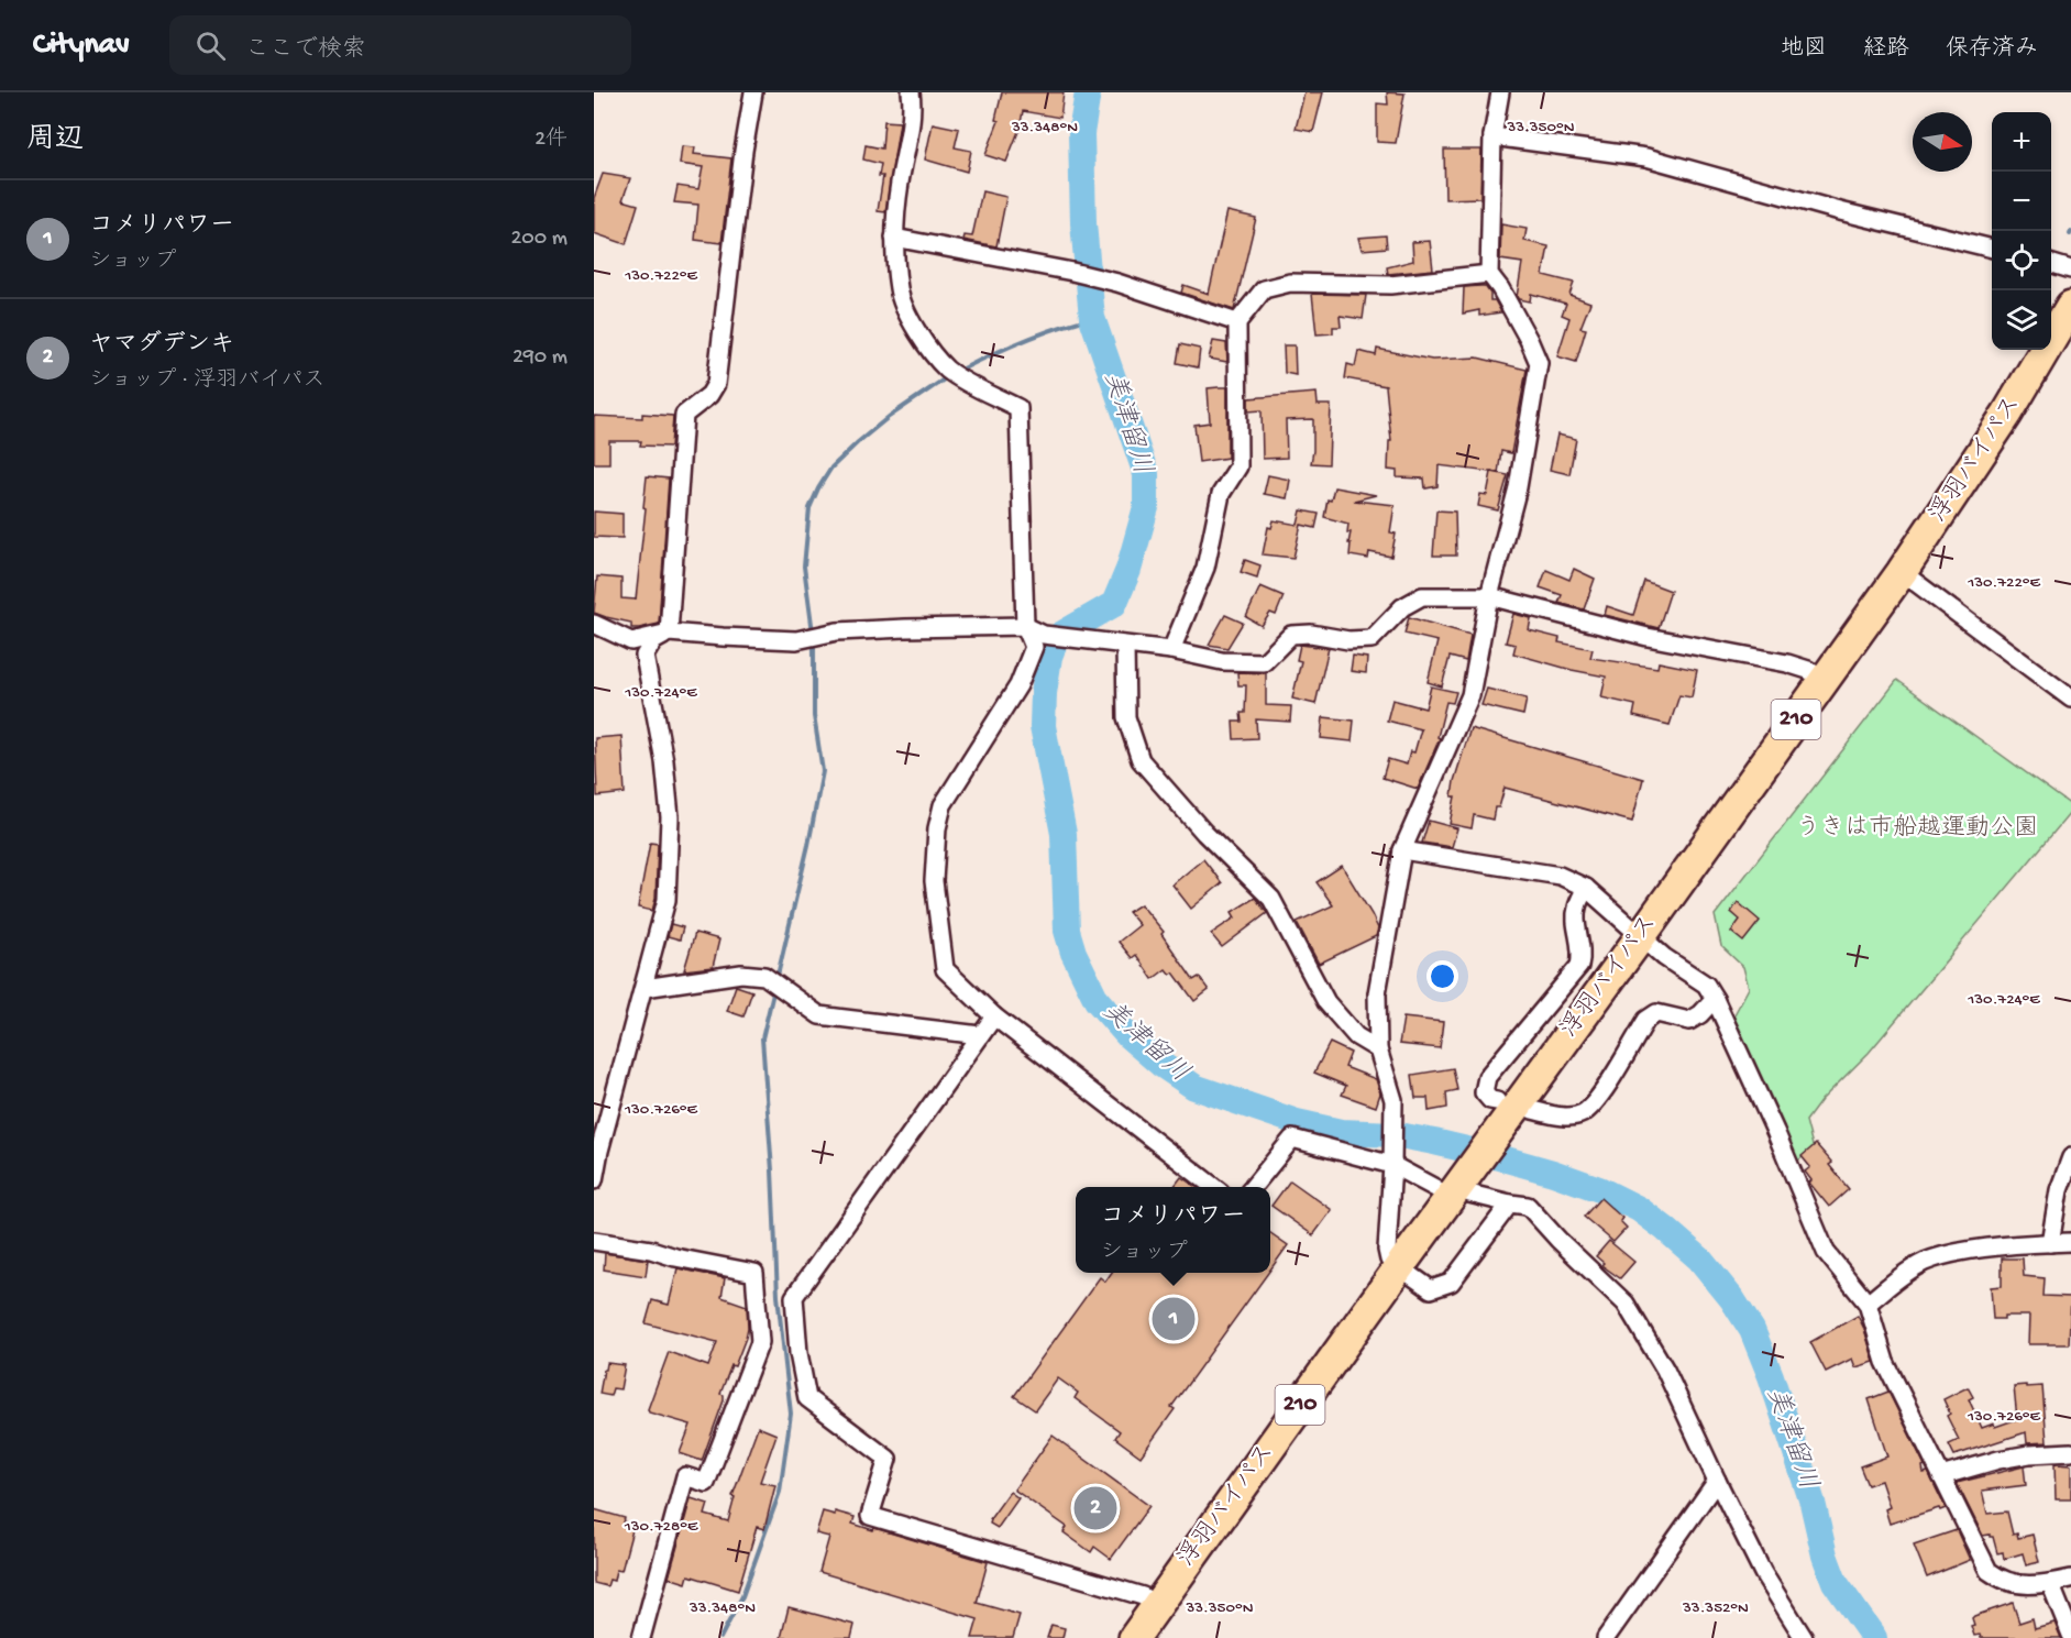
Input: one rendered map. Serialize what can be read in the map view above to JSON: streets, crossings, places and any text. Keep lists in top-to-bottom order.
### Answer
{
  "streets": {
    "highway": ["浮羽バイパス", "210"]
  },
  "water": ["美津留川"],
  "parks": ["うきは市船越運動公園"],
  "north": "right",
  "page": {
    "header": "Citynav",
    "search": "ここで検索",
    "nav": ["地図", "経路", "保存済み"],
    "heading": ["周辺", "2件"],
    "map_buttons": ["+", "−"],
    "list": [
      {
        "mark": "1",
        "name": "コメリパワー",
        "note": "ショップ",
        "value": "200 m"
      },
      {
        "mark": "2",
        "name": "ヤマダデンキ",
        "note": "ショップ · 浮羽バイパス",
        "value": "290 m"
      }
    ],
    "popup": ["コメリパワー", "ショップ"],
    "pins": ["1", "2"]
  },
  "coordinates": [
    "33.348°N",
    "33.350°N",
    "130.722°E",
    "130.724°E",
    "130.726°E",
    "130.728°E",
    "33.352°N"
  ]
}
